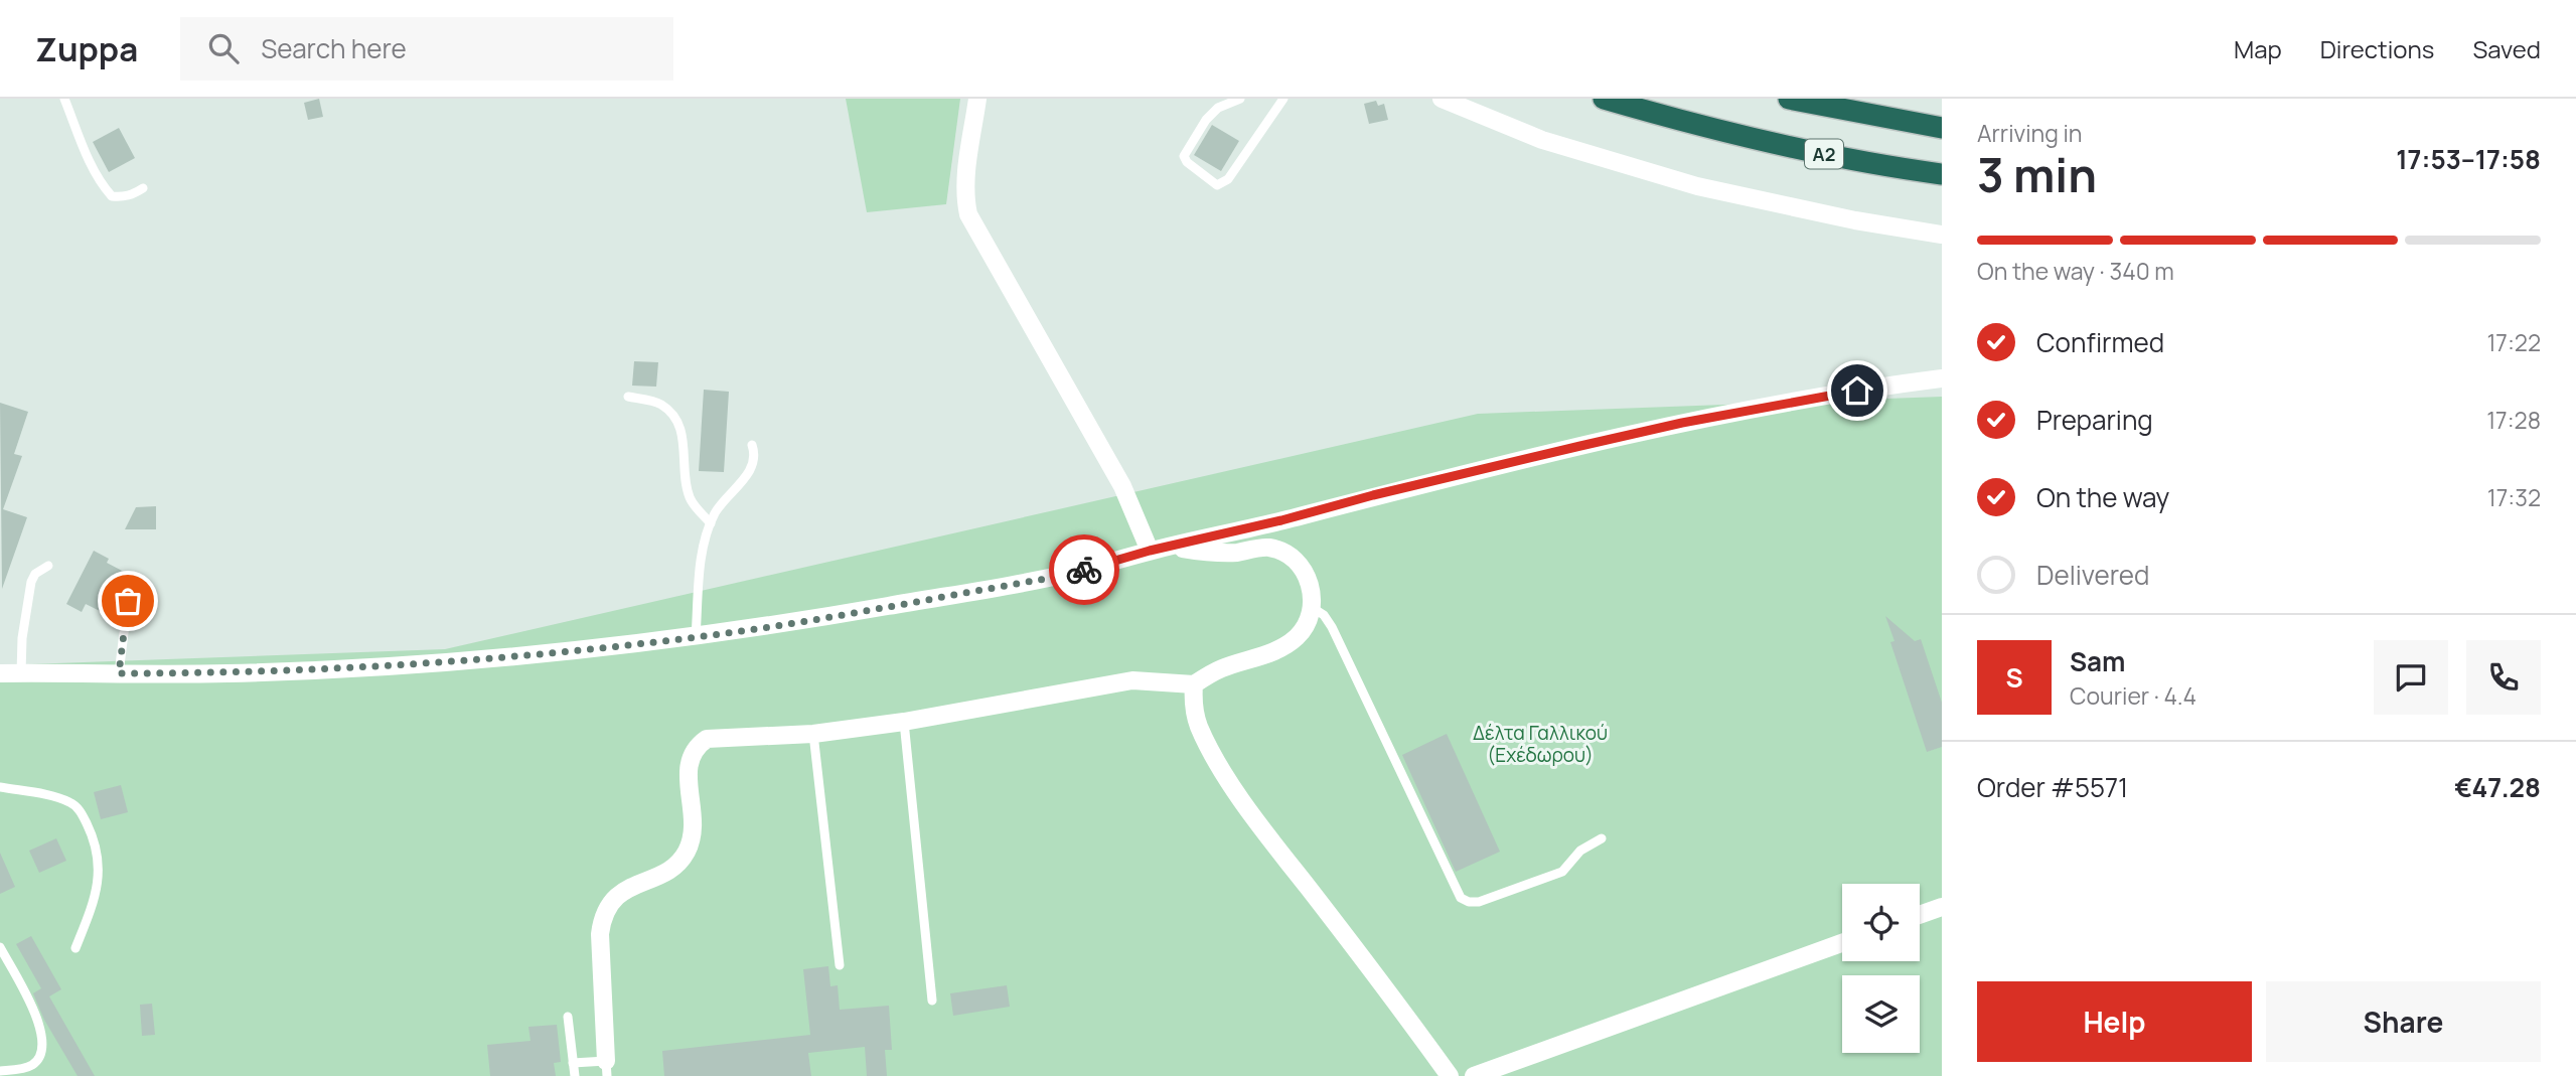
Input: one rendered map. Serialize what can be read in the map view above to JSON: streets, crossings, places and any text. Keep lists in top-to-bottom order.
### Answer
{
  "streets": {
    "highway": ["Α2"]
  },
  "parks": ["Δέλτα Γαλλικού (Εχέδωρου)"],
  "page": {
    "header": "Zuppa",
    "search": "Search here",
    "nav": ["Map", "Directions", "Saved"],
    "heading": ["3 min", "Arriving in", "17:53–17:58"],
    "panel": [
      "Sam",
      "Courier · 4.4",
      "Order #5571",
      "€47.28"
    ],
    "bar": "On the way · 340 m",
    "list": [
      ["Confirmed", "17:22"],
      ["Preparing", "17:28"],
      ["On the way", "17:32"],
      "Delivered"
    ],
    "round": "S",
    "buttons": ["Help", "Share"]
  }
}
